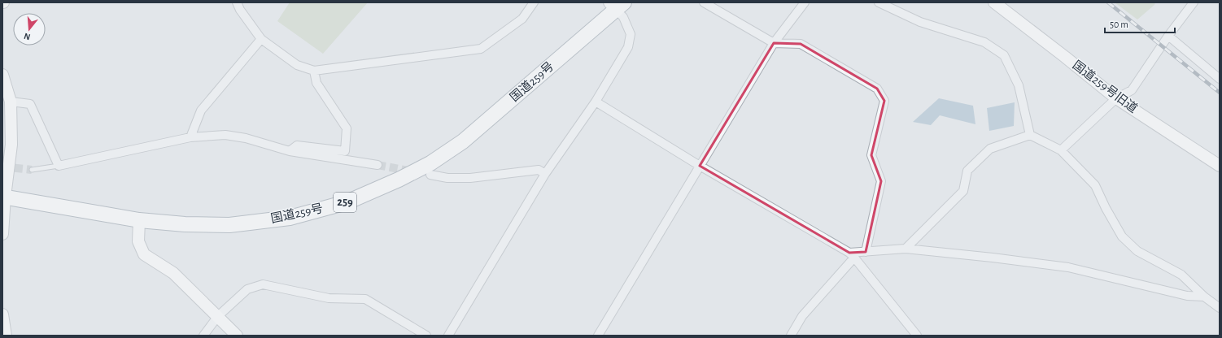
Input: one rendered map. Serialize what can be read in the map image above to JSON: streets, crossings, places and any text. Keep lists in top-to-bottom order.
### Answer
{
  "streets": {
    "highway": ["国道259号", "259"],
    "street": ["国道259号旧道"]
  },
  "scale_bar": "50 m",
  "north": "bottom"
}
